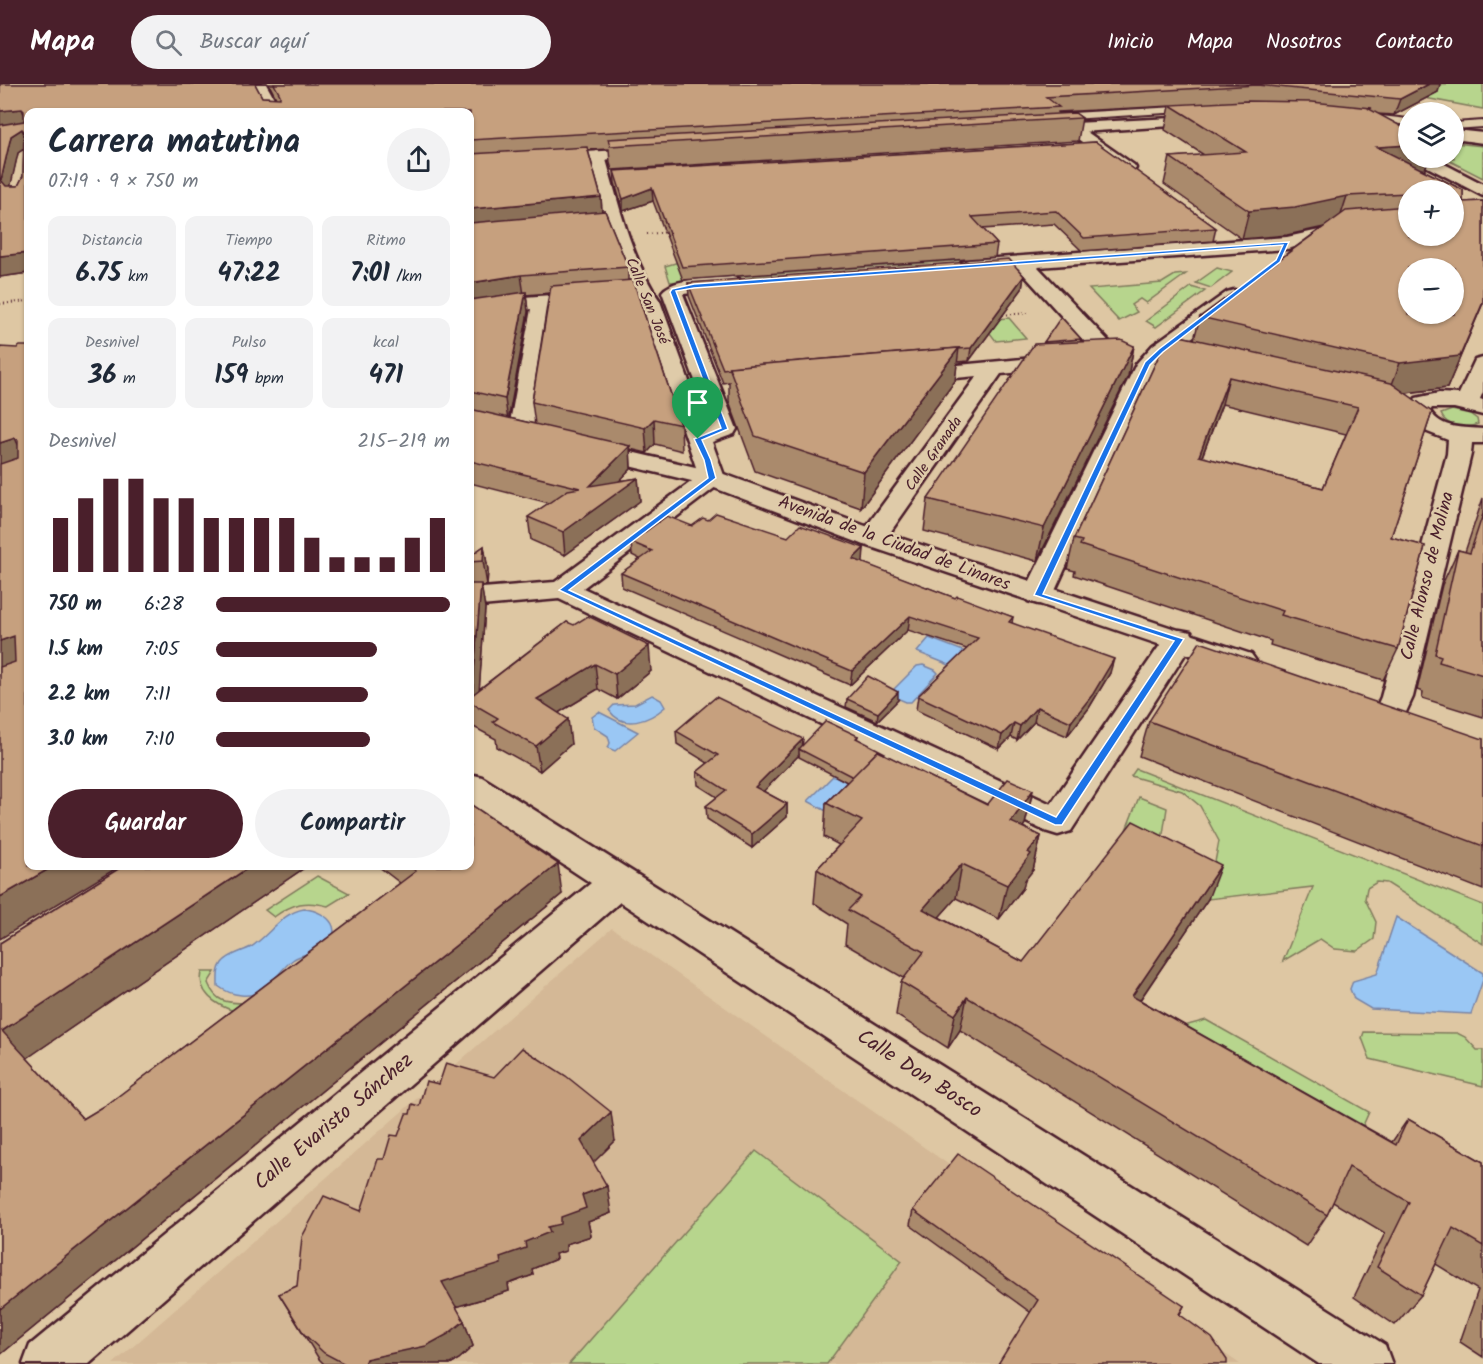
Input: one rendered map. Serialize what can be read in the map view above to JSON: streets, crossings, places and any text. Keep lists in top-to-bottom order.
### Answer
{
  "streets": {
    "street": [
      "Calle San José",
      "Calle Granada",
      "Avenida de la Ciudad de Linares",
      "Calle Alonso de Molina",
      "Calle Don Bosco",
      "Calle Evaristo Sánchez"
    ]
  },
  "crossings": [
    ["Calle San José", "Avenida de la Ciudad de Linares"],
    ["Calle Granada", "Avenida de la Ciudad de Linares"],
    ["Calle Don Bosco", "Calle Evaristo Sánchez"]
  ],
  "page": {
    "header": "Mapa",
    "search": "Buscar aquí",
    "nav": [
      "Inicio",
      "Mapa",
      "Nosotros",
      "Contacto"
    ],
    "map_buttons": ["+", "−"],
    "heading": ["Carrera matutina", "07:19 · 9 × 750 m"],
    "stats": [
      ["Distancia", "6.75 km"],
      ["Tiempo", "47:22"],
      ["Ritmo", "7:01 /km"],
      ["Desnivel", "36 m"],
      ["Pulso", "159 bpm"],
      ["kcal", "471"]
    ],
    "chart": ["Desnivel", "215–219 m"],
    "list": [
      {
        "name": "750 m",
        "note": "6:28"
      },
      {
        "name": "1.5 km",
        "note": "7:05"
      },
      {
        "name": "2.2 km",
        "note": "7:11"
      },
      {
        "name": "3.0 km",
        "note": "7:10"
      }
    ],
    "buttons": ["Guardar", "Compartir"]
  }
}
